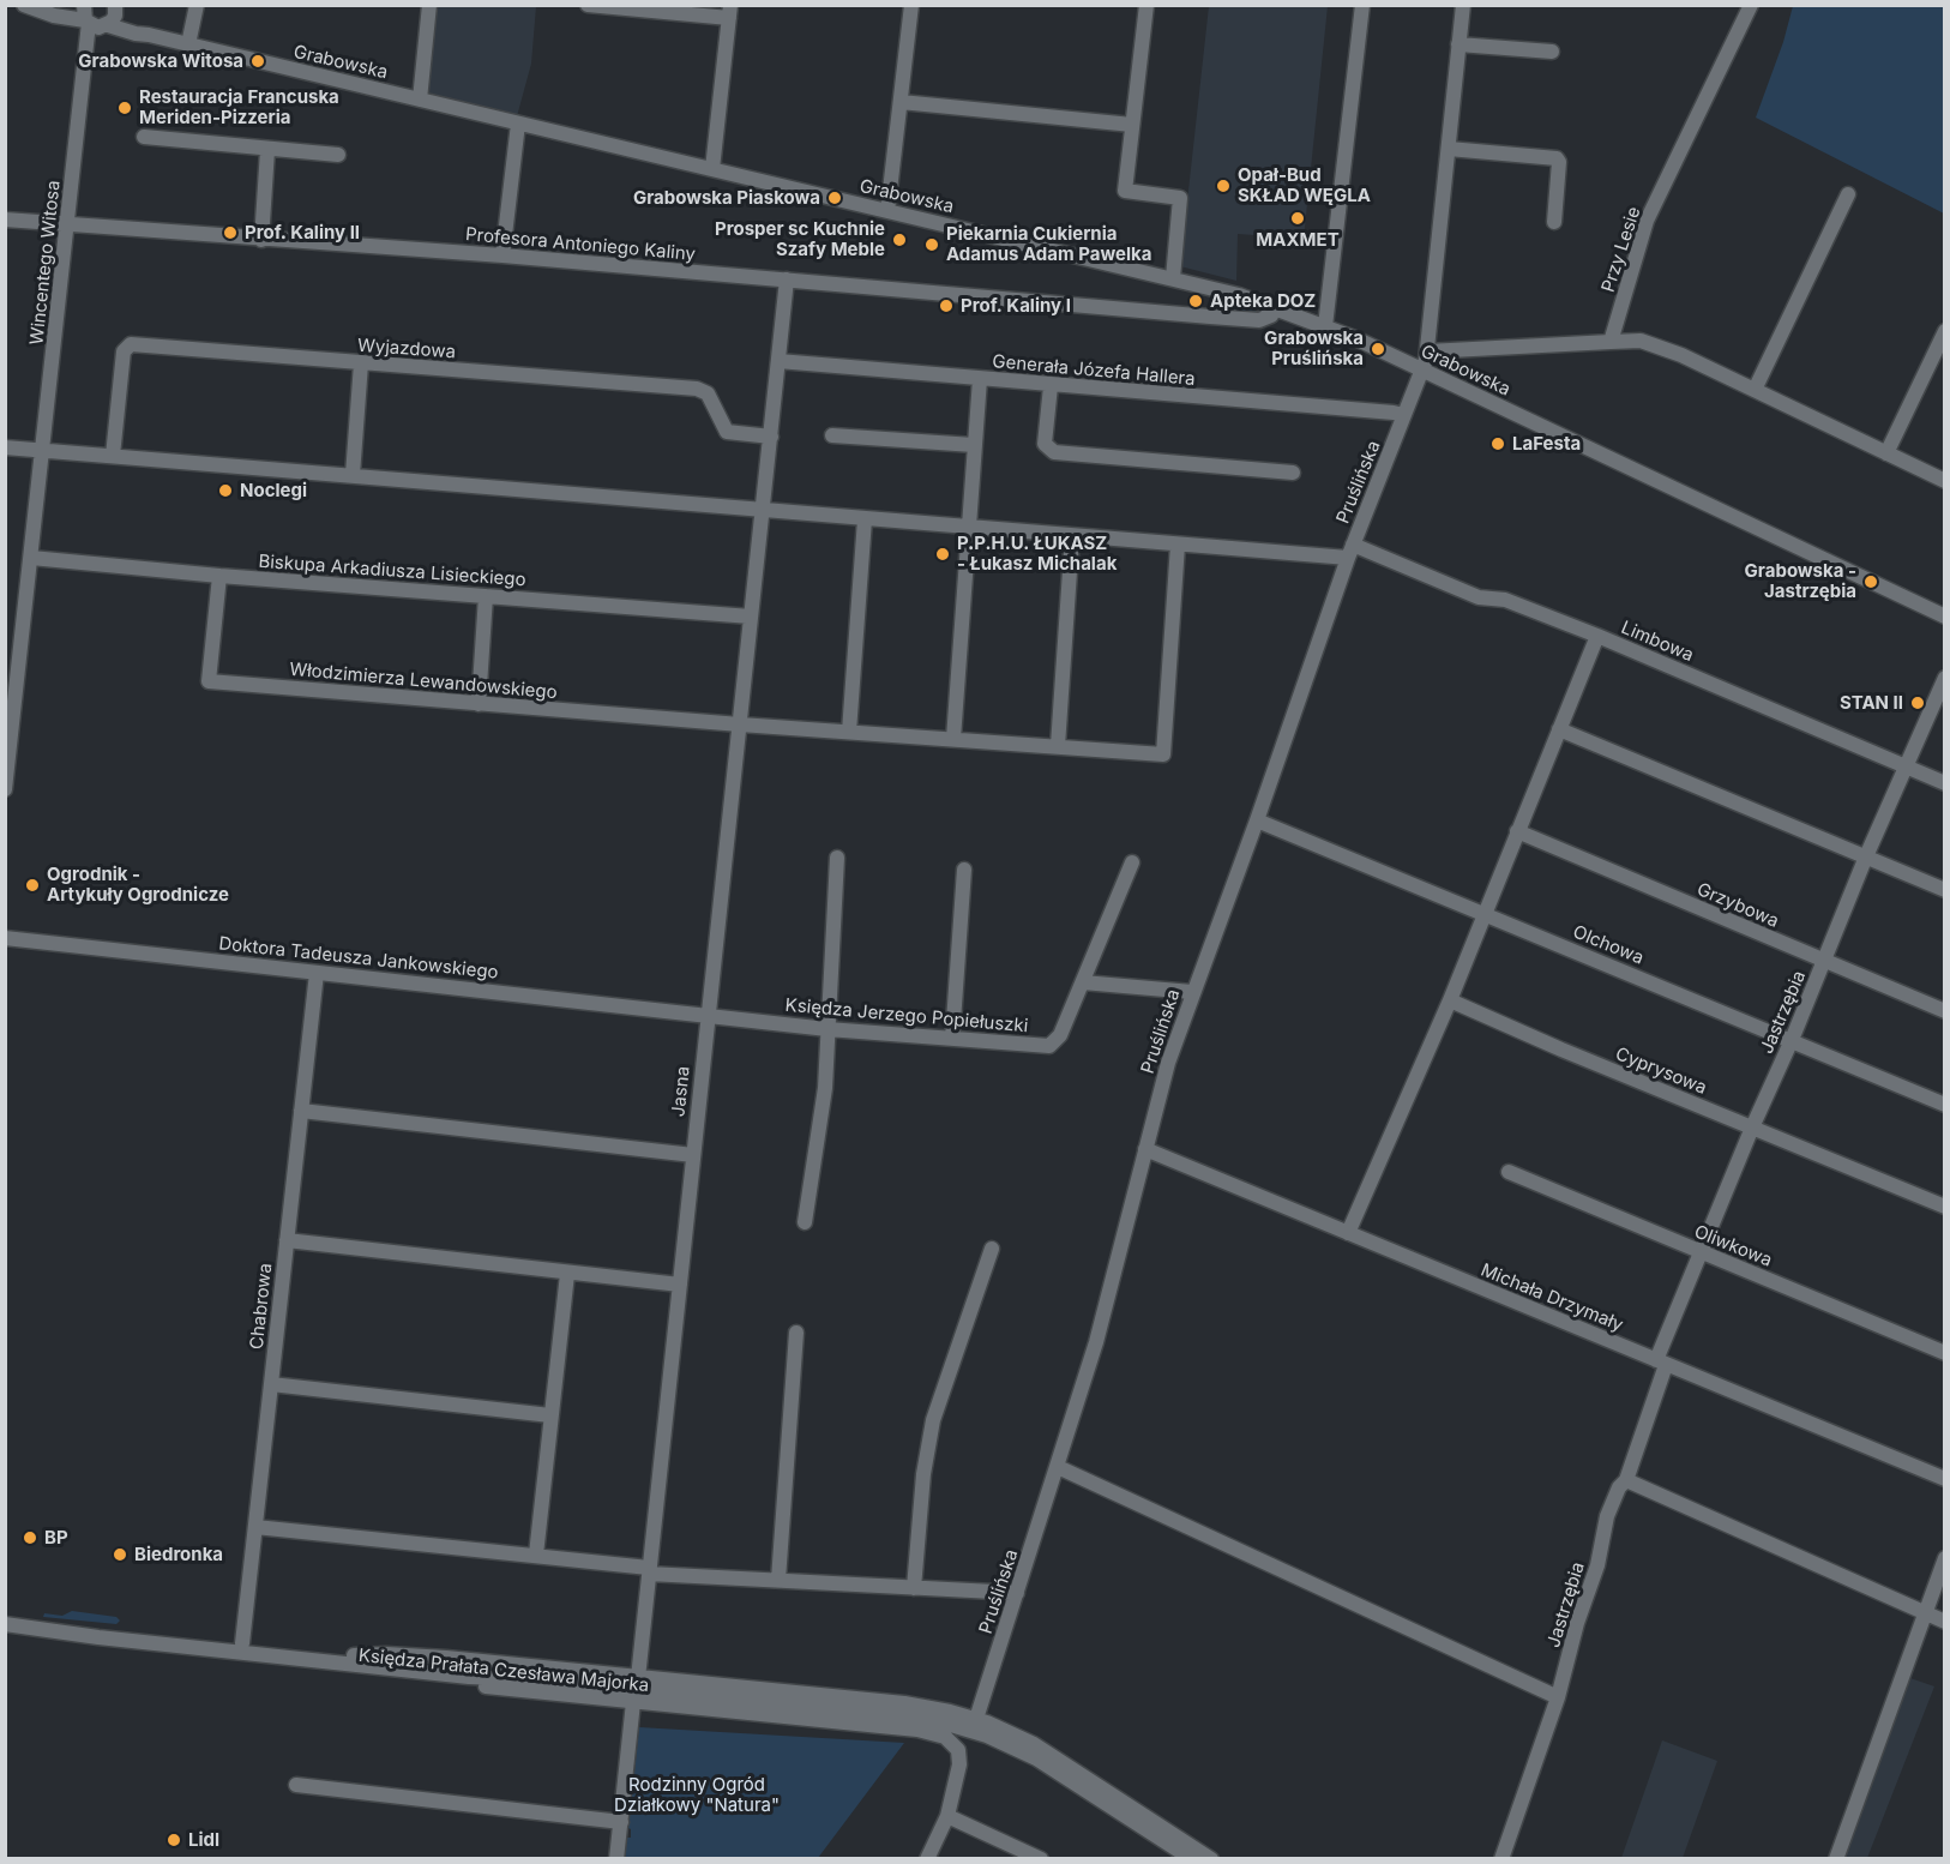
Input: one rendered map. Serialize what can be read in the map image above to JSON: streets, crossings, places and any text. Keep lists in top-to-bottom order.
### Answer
{
  "streets": {
    "street": [
      "Grabowska",
      "Profesora Antoniego Kaliny",
      "Przy Lesie",
      "Wincentego Witosa",
      "Wyjazdowa",
      "Generała Józefa Hallera",
      "Pruślińska",
      "Biskupa Arkadiusza Lisieckiego",
      "Limbowa",
      "Włodzimierza Lewandowskiego",
      "Grzybowa",
      "Olchowa",
      "Doktora Tadeusza Jankowskiego",
      "Jastrzębia",
      "Księdza Jerzego Popiełuszki",
      "Cyprysowa",
      "Jasna",
      "Oliwkowa",
      "Michała Drzymały",
      "Chabrowa",
      "Księdza Prałata Czesława Majorka"
    ]
  },
  "crossings": [
    ["Grabowska", "Profesora Antoniego Kaliny"],
    ["Grabowska", "Wincentego Witosa"],
    ["Grabowska", "Pruślińska"],
    ["Profesora Antoniego Kaliny", "Wincentego Witosa"],
    ["Profesora Antoniego Kaliny", "Jasna"],
    ["Wincentego Witosa", "Biskupa Arkadiusza Lisieckiego"],
    ["Wincentego Witosa", "Limbowa"],
    ["Wyjazdowa", "Limbowa"],
    ["Wyjazdowa", "Jasna"],
    ["Generała Józefa Hallera", "Pruślińska"],
    ["Generała Józefa Hallera", "Jasna"],
    ["Pruślińska", "Limbowa"],
    ["Pruślińska", "Olchowa"],
    ["Pruślińska", "Michała Drzymały"],
    ["Pruślińska", "Księdza Prałata Czesława Majorka"],
    ["Biskupa Arkadiusza Lisieckiego", "Włodzimierza Lewandowskiego"],
    ["Biskupa Arkadiusza Lisieckiego", "Jasna"],
    ["Limbowa", "Włodzimierza Lewandowskiego"],
    ["Limbowa", "Jastrzębia"],
    ["Limbowa", "Jasna"],
    ["Włodzimierza Lewandowskiego", "Jasna"],
    ["Grzybowa", "Jastrzębia"],
    ["Olchowa", "Jastrzębia"],
    ["Doktora Tadeusza Jankowskiego", "Księdza Jerzego Popiełuszki"],
    ["Doktora Tadeusza Jankowskiego", "Jasna"],
    ["Doktora Tadeusza Jankowskiego", "Chabrowa"],
    ["Jastrzębia", "Cyprysowa"],
    ["Jastrzębia", "Oliwkowa"],
    ["Jastrzębia", "Michała Drzymały"],
    ["Księdza Jerzego Popiełuszki", "Jasna"],
    ["Jasna", "Księdza Prałata Czesława Majorka"],
    ["Chabrowa", "Księdza Prałata Czesława Majorka"]
  ],
  "parks": ["Rodzinny Ogród Działkowy \"Natura\""],
  "places": [
    "Grabowska Witosa",
    "Restauracja Francuska Meriden-Pizzeria",
    "Opał-Bud SKŁAD WĘGLA",
    "Grabowska Piaskowa",
    "MAXMET",
    "Prof. Kaliny II",
    "Prosper sc Kuchnie Szafy Meble",
    "Piekarnia Cukiernia Adamus Adam Pawelka",
    "Apteka DOZ",
    "Prof. Kaliny I",
    "Grabowska Pruślińska",
    "LaFesta",
    "Noclegi",
    "P.P.H.U. ŁUKASZ - Łukasz Michalak",
    "Grabowska - Jastrzębia",
    "STAN II",
    "Ogrodnik - Artykuły Ogrodnicze",
    "BP",
    "Biedronka",
    "Lidl"
  ]
}
